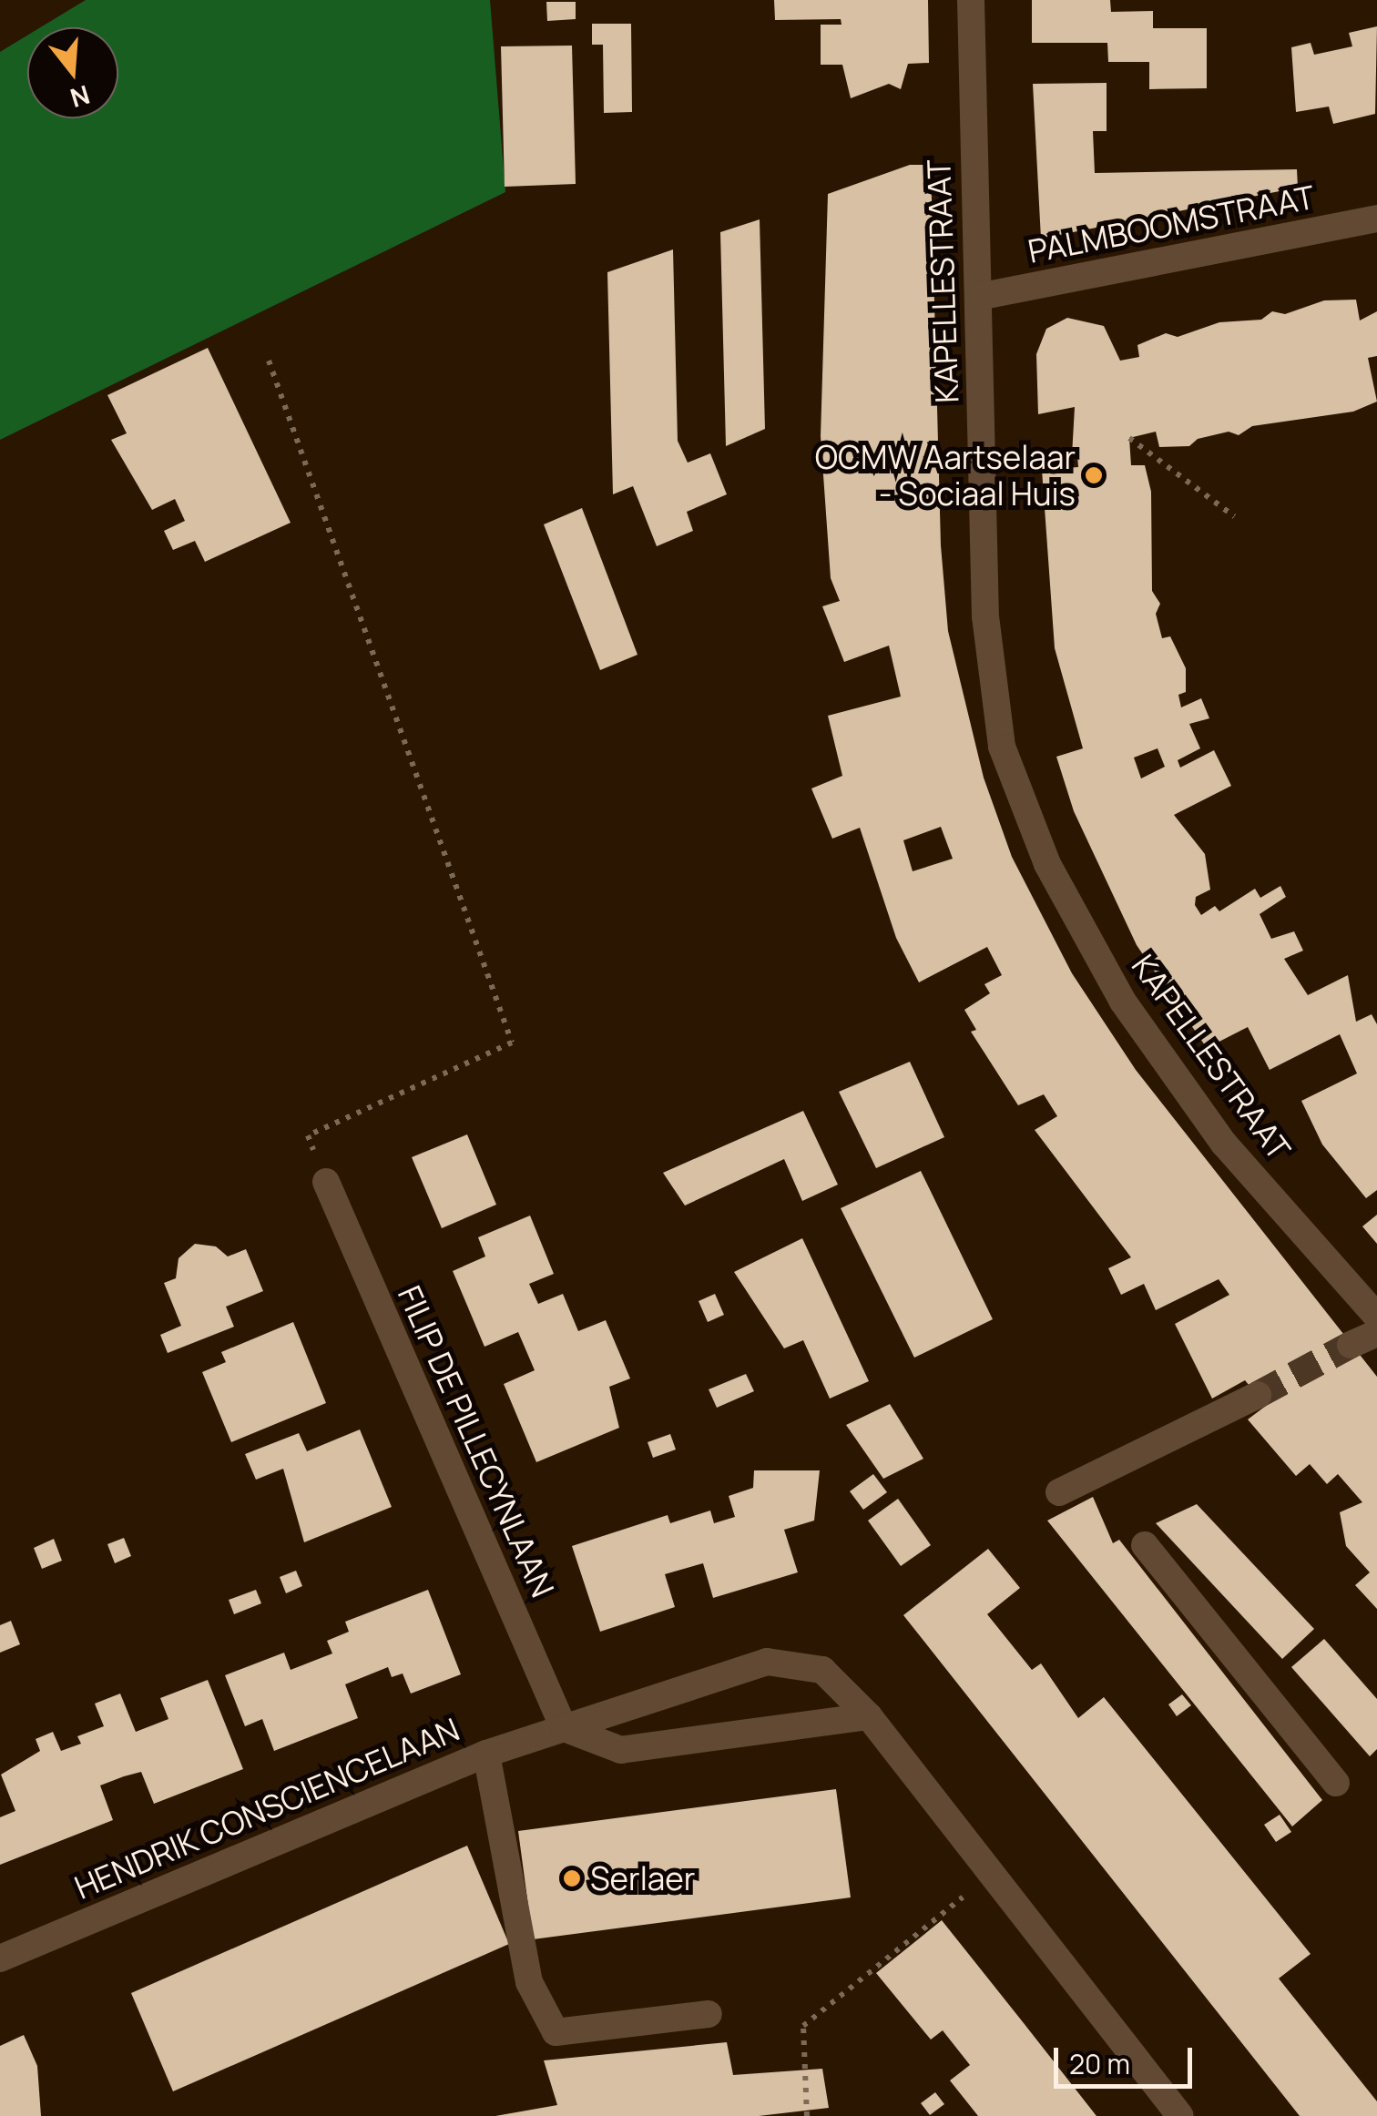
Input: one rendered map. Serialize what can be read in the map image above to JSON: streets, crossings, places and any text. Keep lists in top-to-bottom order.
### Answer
{
  "streets": {
    "street": [
      "PALMBOOMSTRAAT",
      "KAPELLESTRAAT",
      "FILIP DE PILLECYNLAAN",
      "HENDRIK CONSCIENCELAAN"
    ]
  },
  "crossings": [
    ["PALMBOOMSTRAAT", "KAPELLESTRAAT"],
    ["FILIP DE PILLECYNLAAN", "HENDRIK CONSCIENCELAAN"]
  ],
  "places": ["OCMW Aartselaar - Sociaal Huis", "Serlaer"],
  "scale_bar": "20 m",
  "north": "bottom"
}
